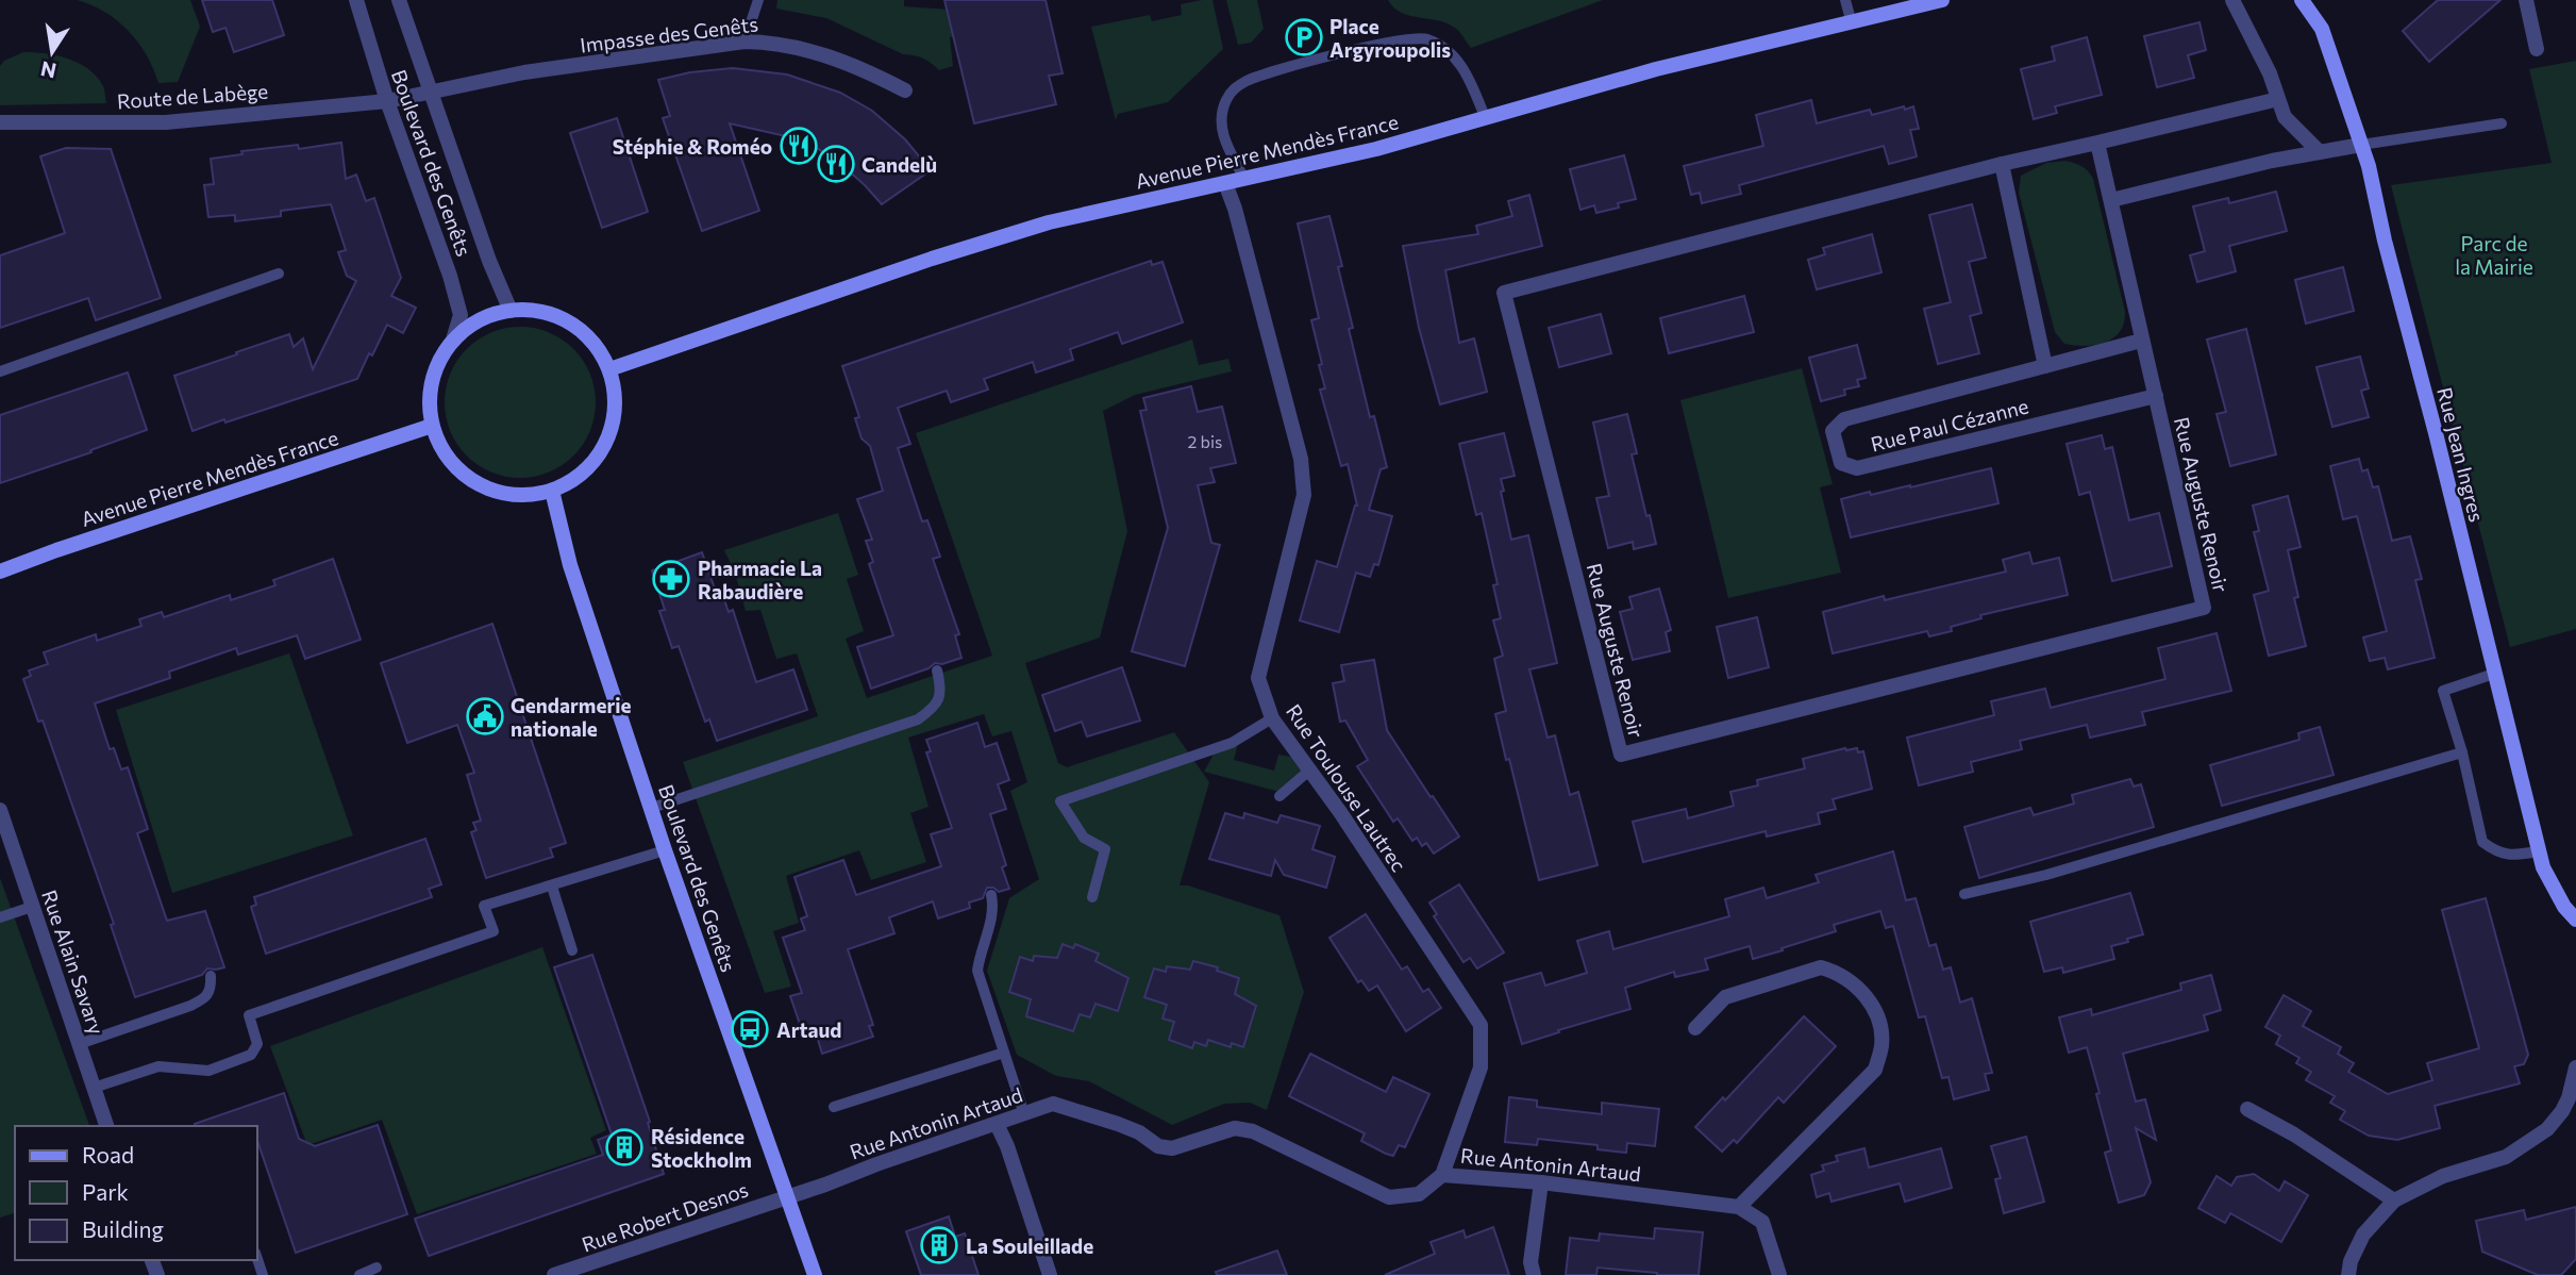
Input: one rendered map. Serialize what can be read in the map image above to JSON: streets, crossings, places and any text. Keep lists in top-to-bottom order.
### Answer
{
  "streets": {
    "street": [
      "Impasse des Genêts",
      "Route de Labège",
      "Avenue Pierre Mendès France",
      "Boulevard des Genêts",
      "Rue Paul Cézanne",
      "Rue Jean Ingres",
      "Rue Auguste Renoir",
      "Rue Toulouse Lautrec",
      "Rue Alain Savary",
      "Rue Antonin Artaud",
      "Rue Robert Desnos"
    ]
  },
  "crossings": [
    ["Impasse des Genêts", "Route de Labège"],
    ["Impasse des Genêts", "Boulevard des Genêts"],
    ["Route de Labège", "Boulevard des Genêts"],
    ["Avenue Pierre Mendès France", "Boulevard des Genêts"],
    ["Avenue Pierre Mendès France", "Rue Toulouse Lautrec"],
    ["Boulevard des Genêts", "Rue Antonin Artaud"],
    ["Boulevard des Genêts", "Rue Robert Desnos"],
    ["Rue Paul Cézanne", "Rue Auguste Renoir"],
    ["Rue Toulouse Lautrec", "Rue Antonin Artaud"],
    ["Rue Antonin Artaud", "Rue Robert Desnos"]
  ],
  "parks": ["Parc de la Mairie"],
  "places": {
    "parking": ["Place Argyroupolis"],
    "restaurant": ["Stéphie & Roméo", "Candelù"],
    "pharmacy": ["Pharmacie La Rabaudière"],
    "public building": ["Gendarmerie nationale"],
    "bus stop": ["Artaud"],
    "building": ["Résidence Stockholm", "La Souleillade"]
  },
  "house_numbers": ["2 bis"],
  "legend": ["Road", "Park", "Building"],
  "north": "bottom"
}
